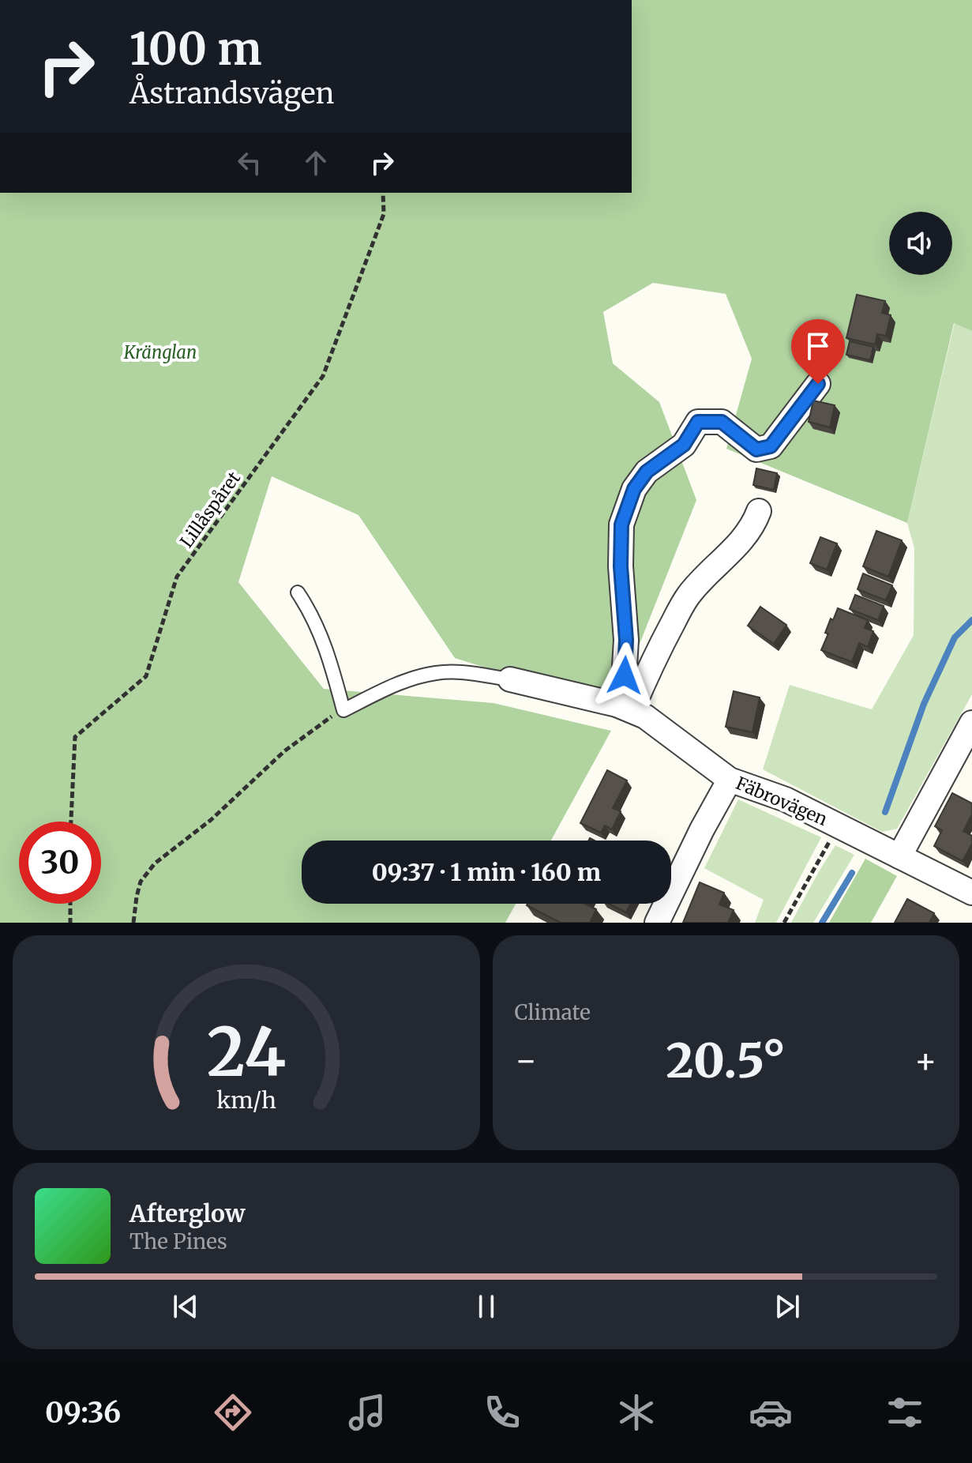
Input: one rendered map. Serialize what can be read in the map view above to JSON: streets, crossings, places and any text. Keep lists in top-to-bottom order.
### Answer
{
  "streets": {
    "street": ["Fäbrovägen"],
    "path": ["Lillåspåret"]
  },
  "parks": ["Kränglan"],
  "page": {
    "turn": ["100 m", "Åstrandsvägen"],
    "limit": "30",
    "trip": "09:37 · 1 min · 160 m",
    "tile": "Climate",
    "heat": ["−", "20.5°", "+"],
    "song": ["Afterglow", "The Pines"],
    "tabs": "09:36",
    "gauge": ["24", "km/h"]
  }
}
